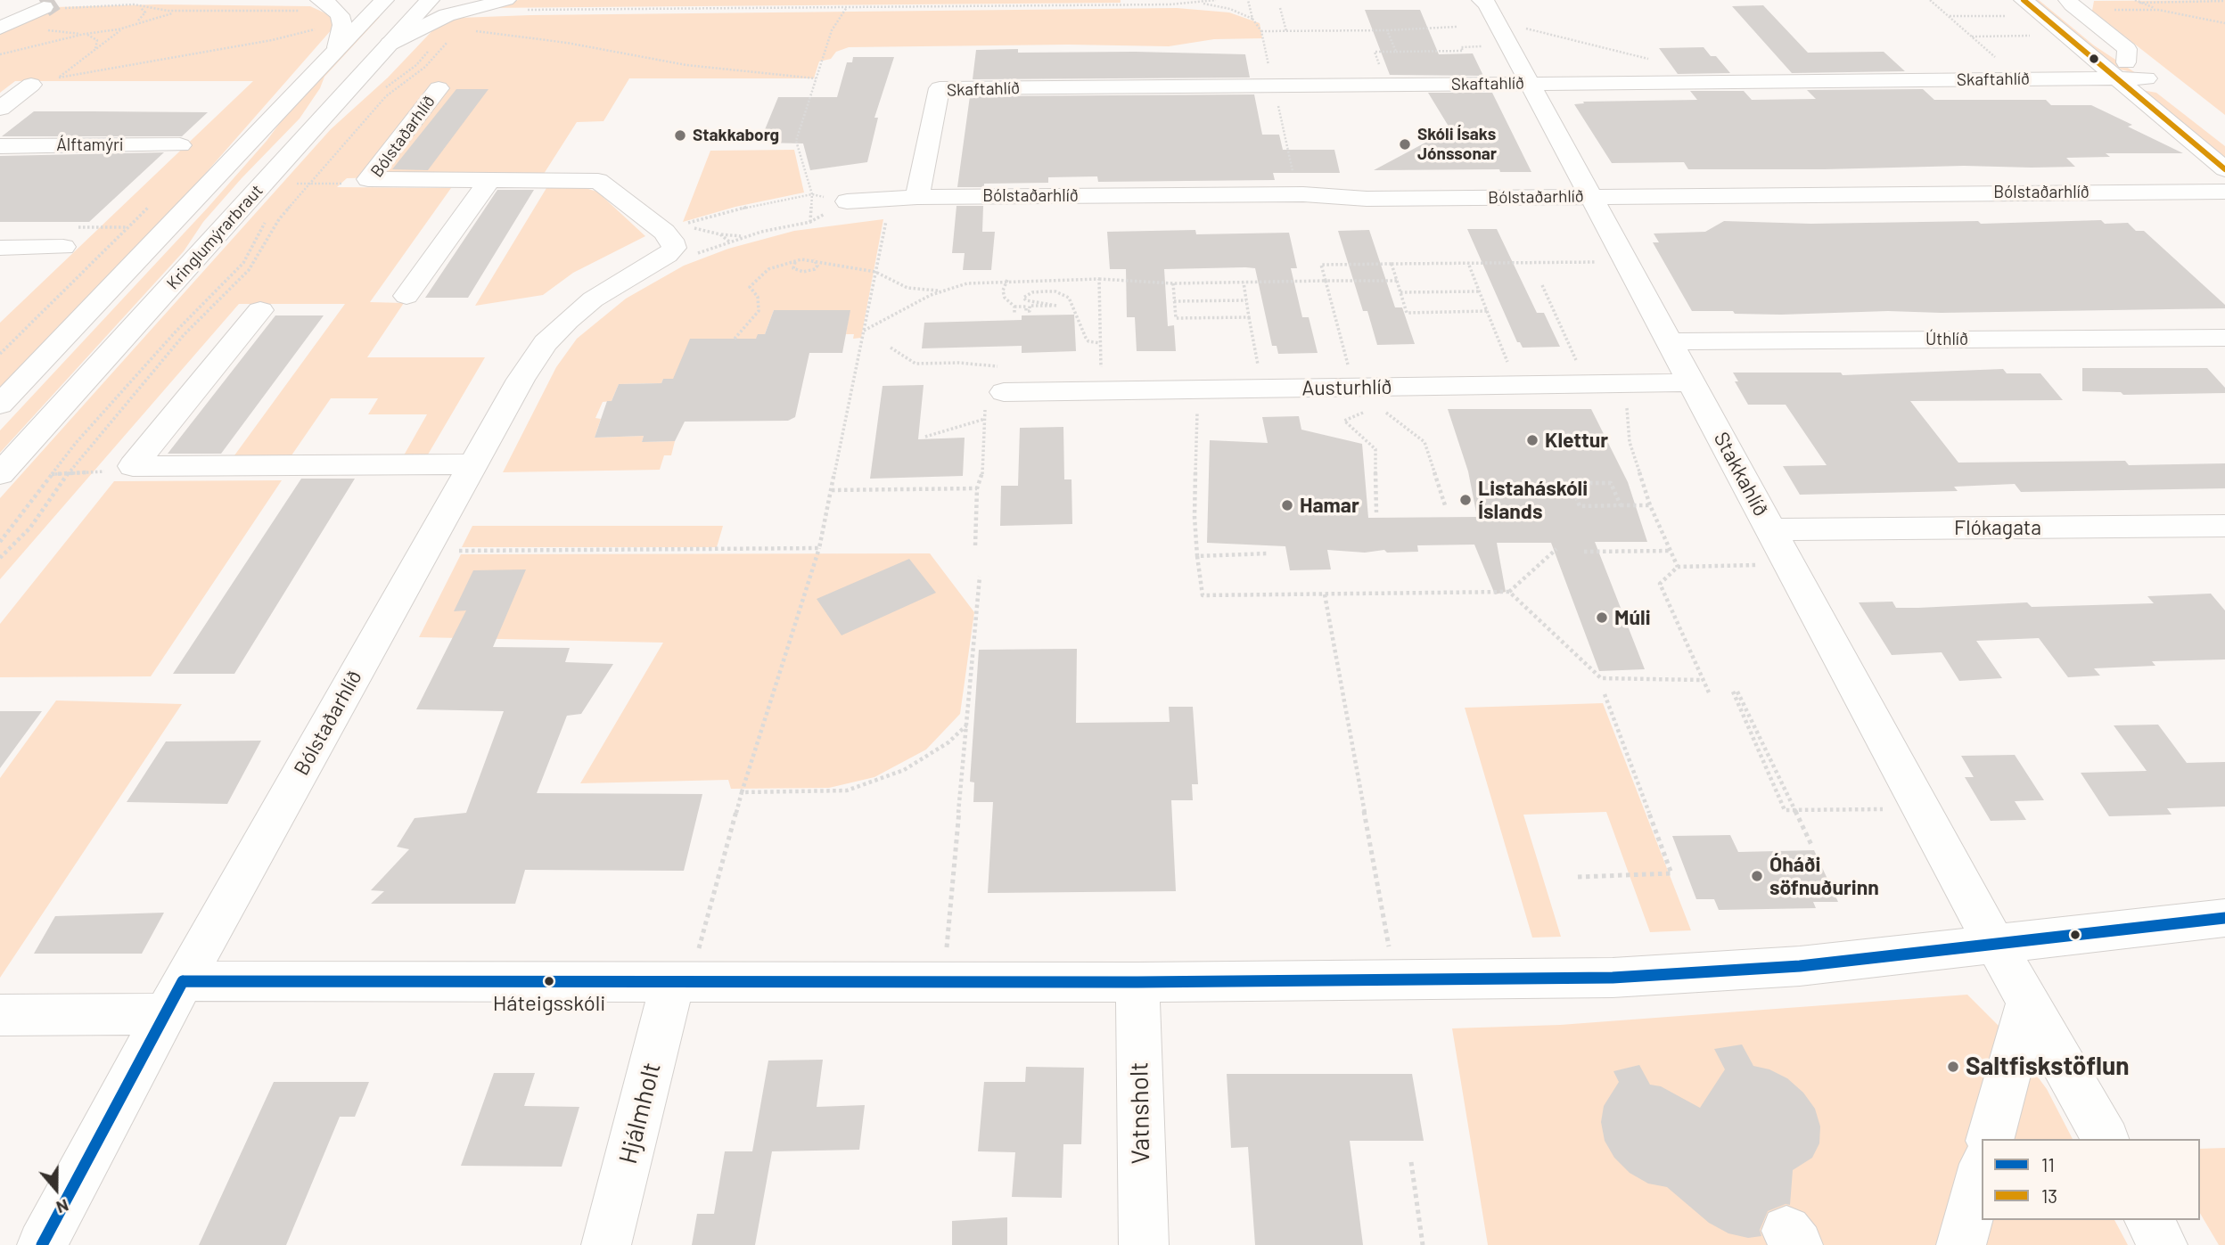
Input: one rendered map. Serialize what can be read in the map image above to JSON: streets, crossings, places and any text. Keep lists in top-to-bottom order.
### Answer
{
  "streets": {
    "main road": [
      "Skaftahlíð",
      "Bólstaðarhlíð",
      "Álftamýri",
      "Kringlumýrarbraut",
      "Úthlíð",
      "Austurhlíð",
      "Stakkahlíð",
      "Flókagata",
      "Hjálmholt",
      "Vatnsholt"
    ]
  },
  "crossings": [
    ["Skaftahlíð", "Bólstaðarhlíð"],
    ["Skaftahlíð", "Stakkahlíð"],
    ["Bólstaðarhlíð", "Stakkahlíð"],
    ["Úthlíð", "Stakkahlíð"],
    ["Austurhlíð", "Stakkahlíð"],
    ["Stakkahlíð", "Flókagata"]
  ],
  "places": [
    "Stakkaborg",
    "Skóli Ísaks Jónssonar",
    "Klettur",
    "Listaháskóli Íslands",
    "Hamar",
    "Múli",
    "Óháði söfnuðurinn",
    "Háteigsskóli",
    "Saltfiskstöflun"
  ],
  "lines": ["transit line 13", "transit line 11"],
  "legend": ["11", "13"],
  "north": "bottom"
}
